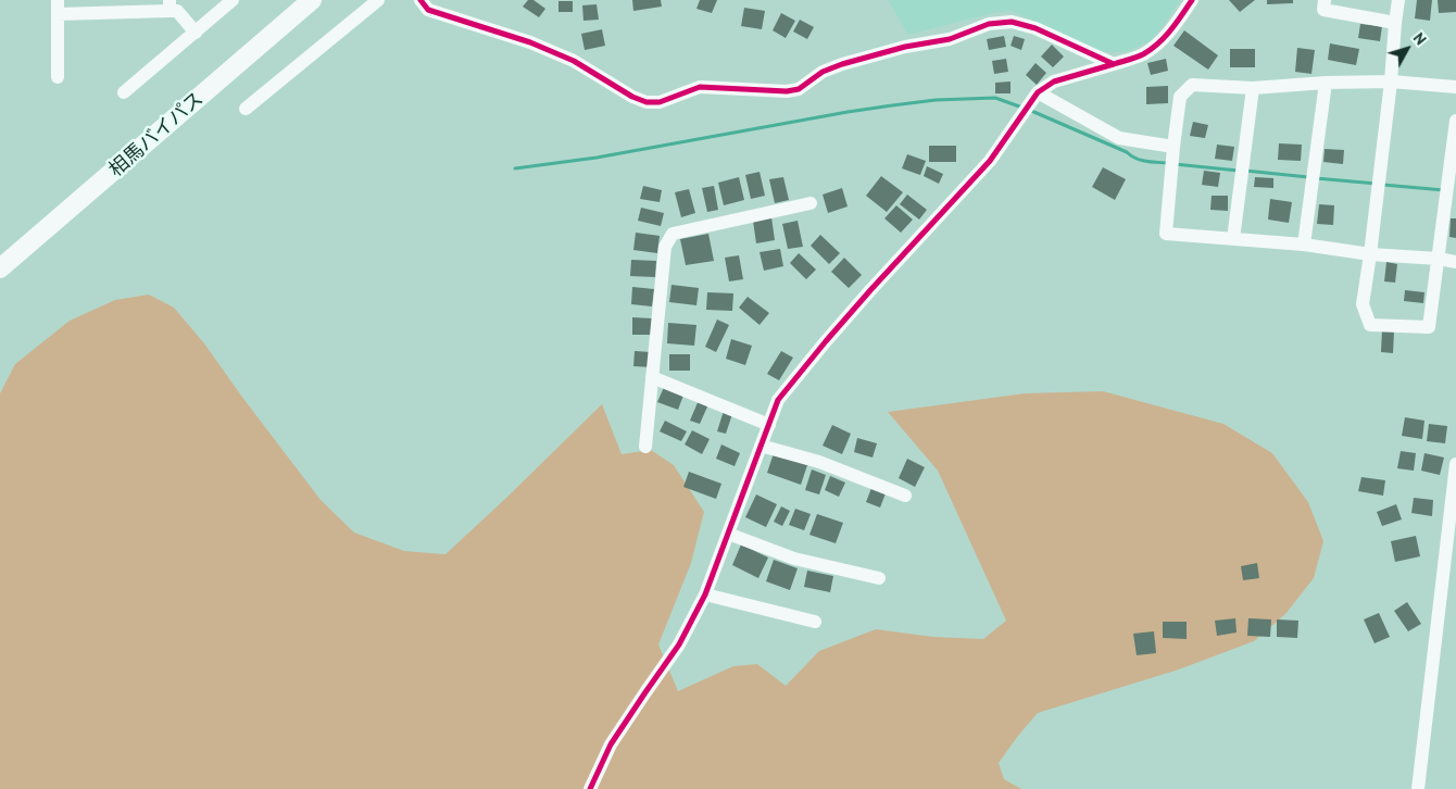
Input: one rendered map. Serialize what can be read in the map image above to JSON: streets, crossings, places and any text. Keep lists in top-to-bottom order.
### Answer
{
  "streets": {
    "highway": ["相馬バイパス"]
  },
  "north": "top right"
}
